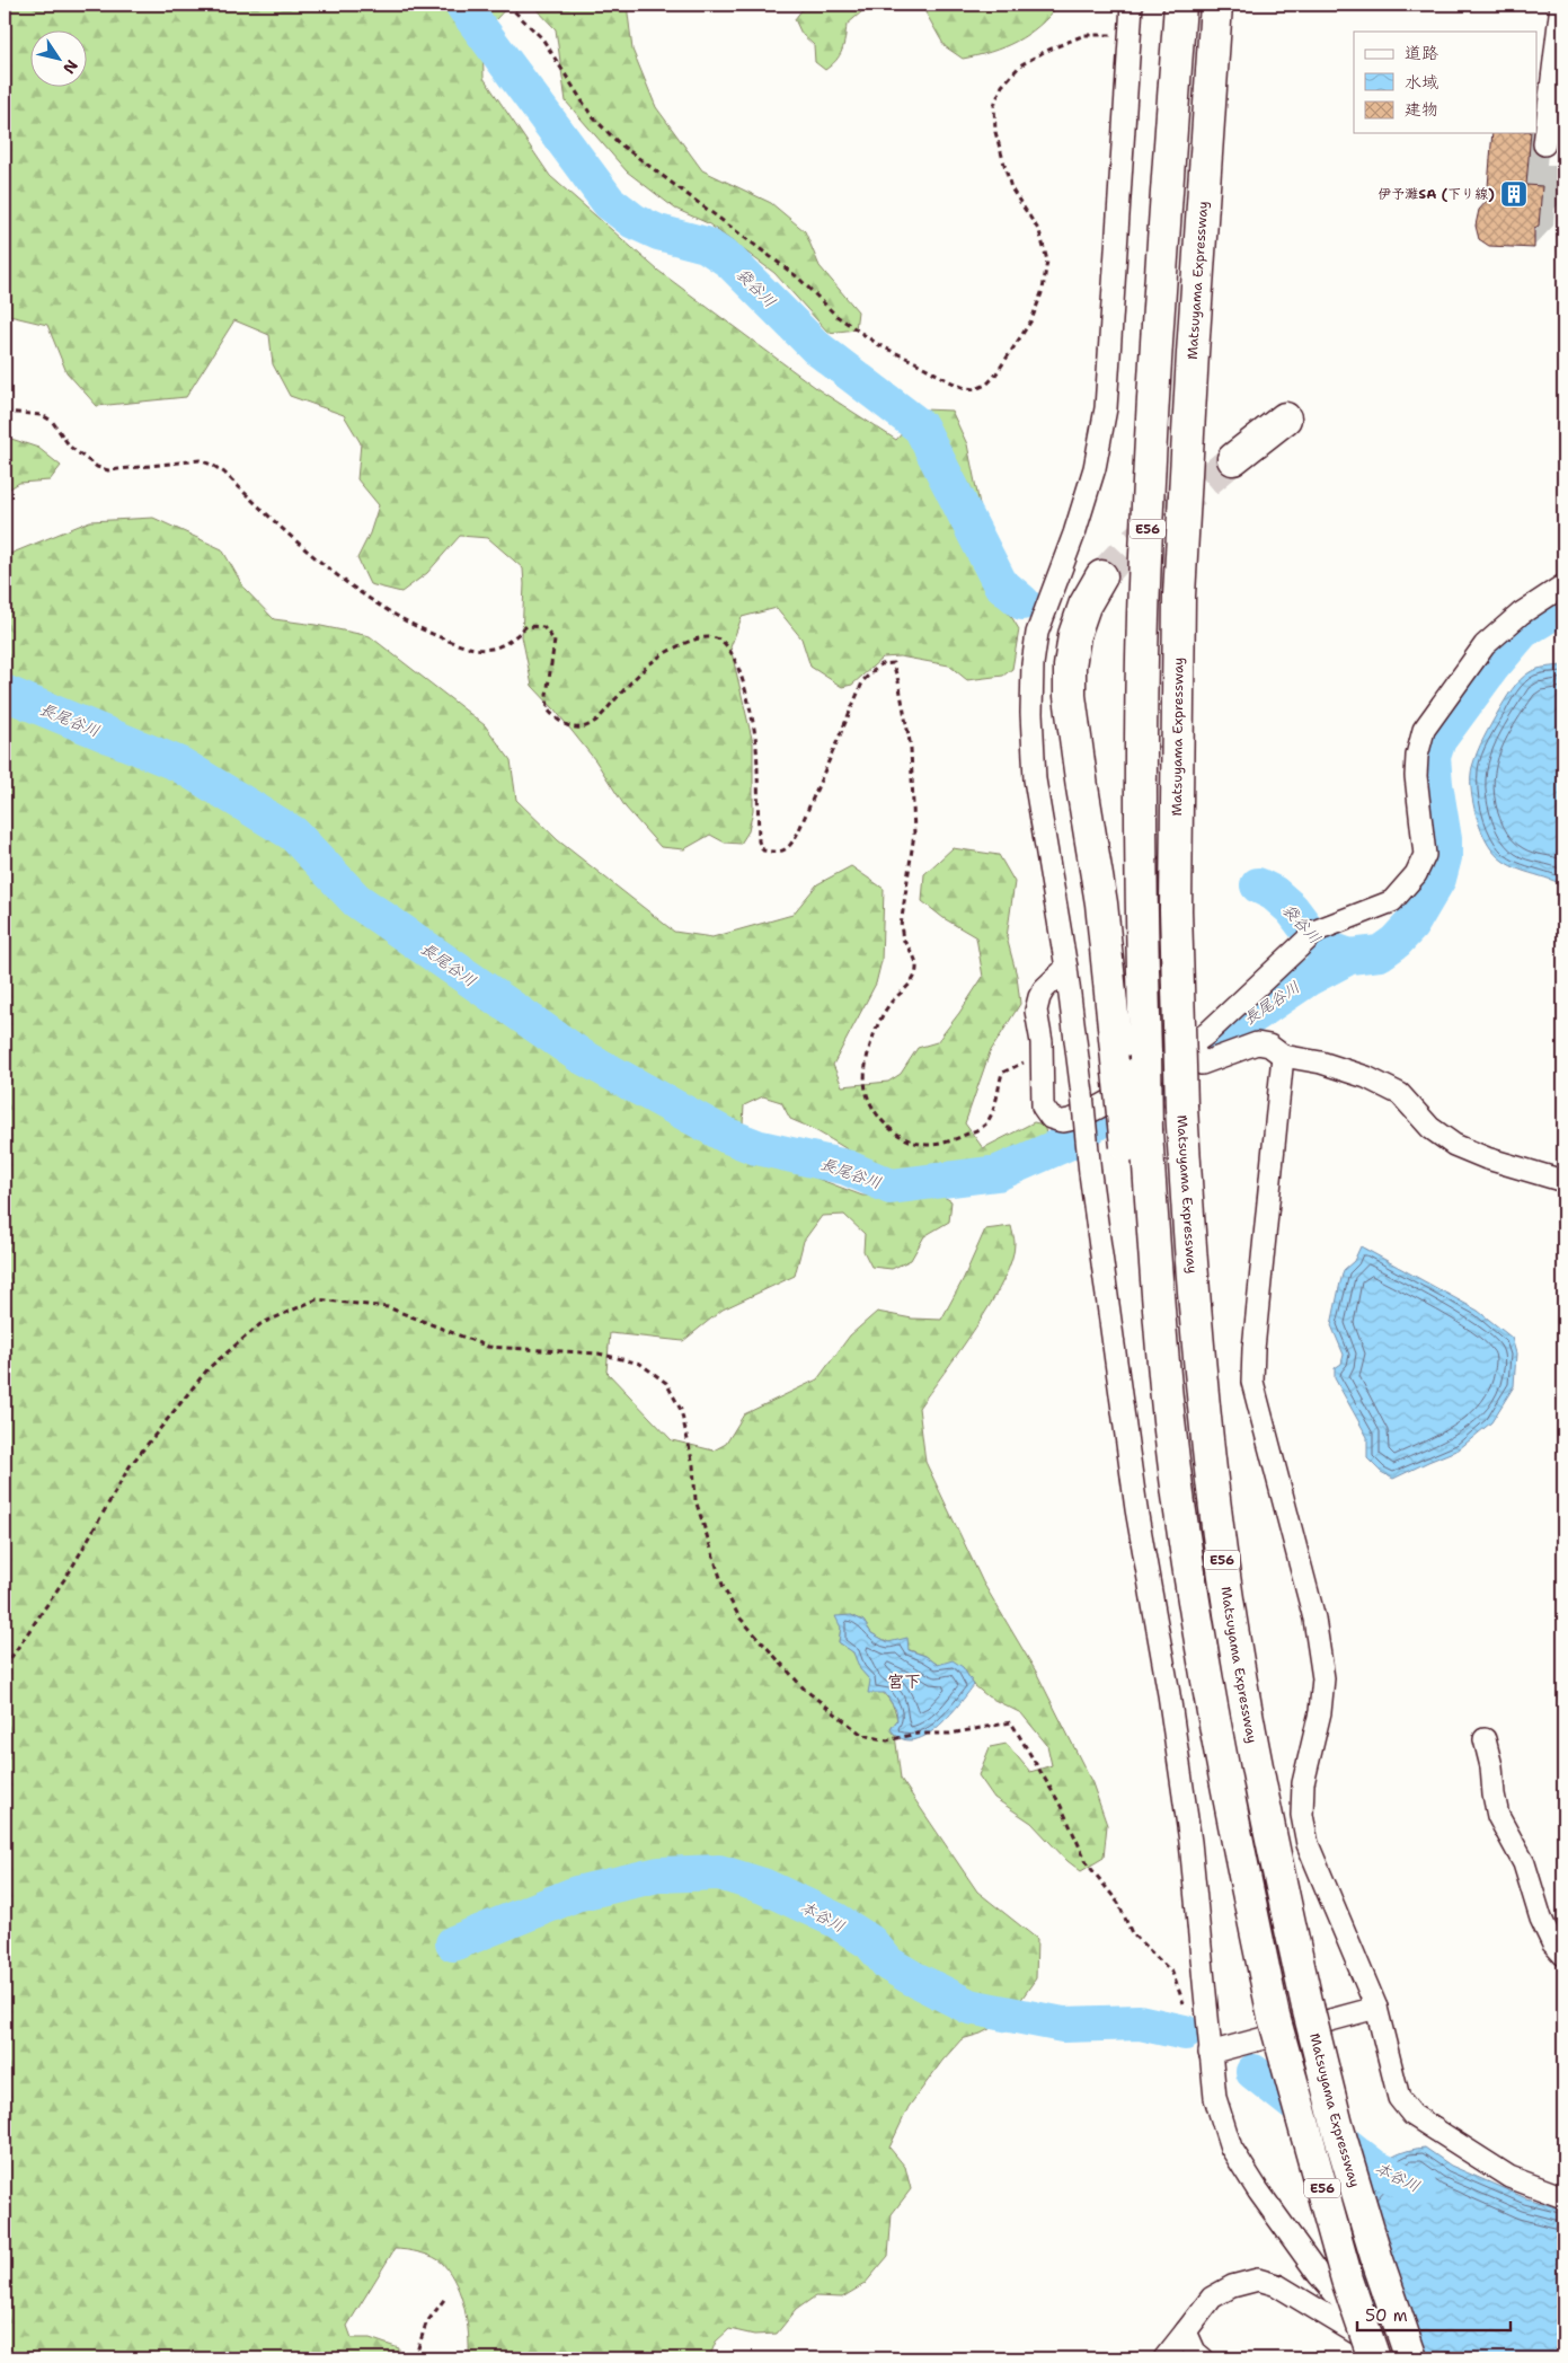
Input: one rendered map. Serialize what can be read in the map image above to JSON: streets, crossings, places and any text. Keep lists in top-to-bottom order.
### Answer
{
  "streets": {
    "highway": ["Matsuyama Expressway", "E56"]
  },
  "crossings": [
    ["Matsuyama Expressway", "E56"]
  ],
  "districts": ["宮下"],
  "water": ["袋谷川", "長尾谷川", "本谷川"],
  "places": {
    "building": ["伊予灘SA (下り線)"]
  },
  "legend": ["道路", "水域", "建物"],
  "scale_bar": "50 m",
  "north": "bottom right"
}
